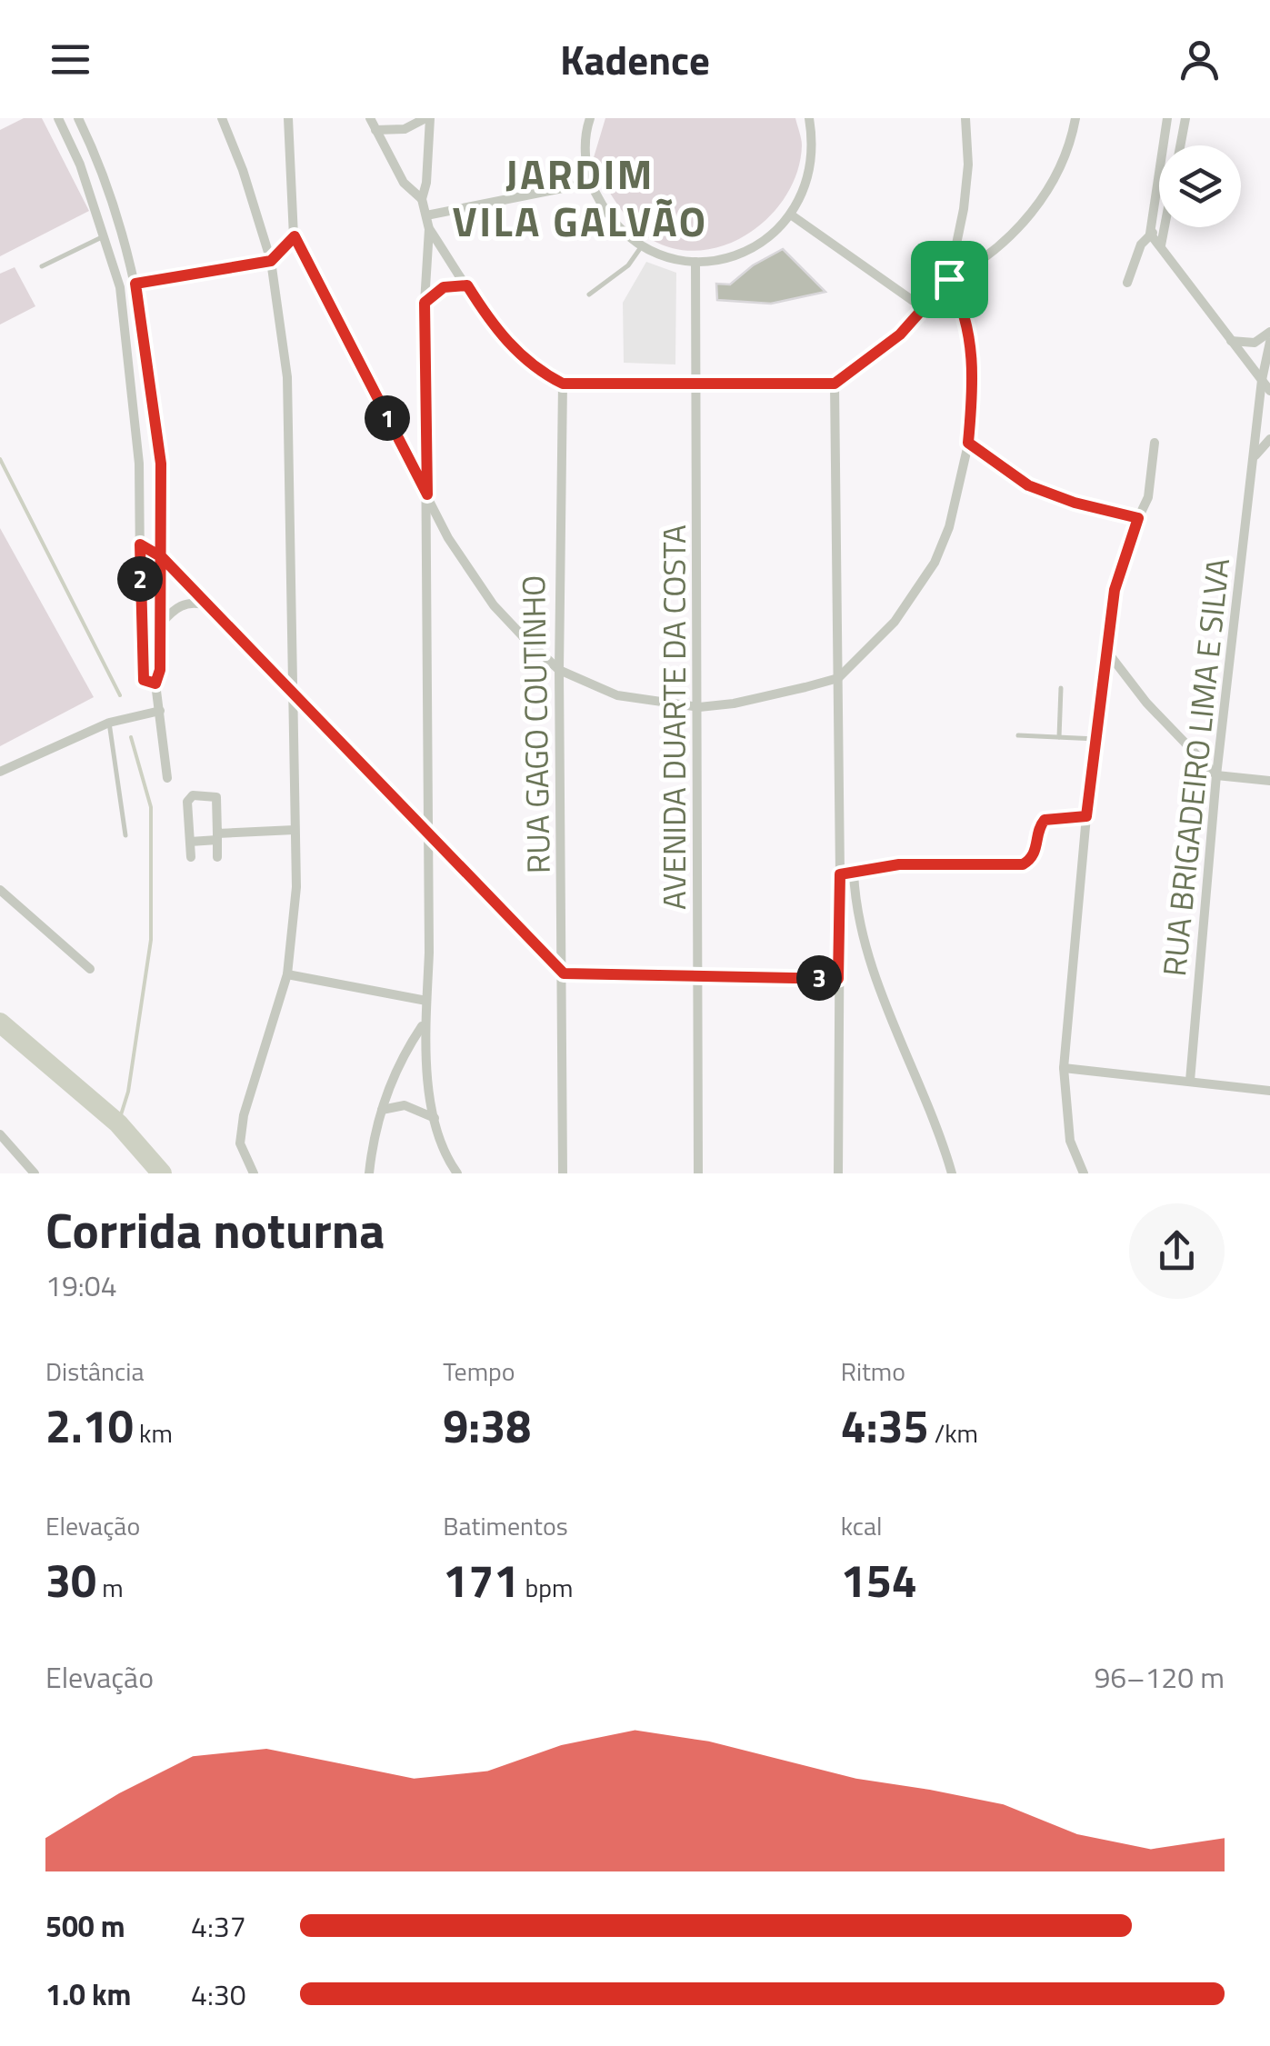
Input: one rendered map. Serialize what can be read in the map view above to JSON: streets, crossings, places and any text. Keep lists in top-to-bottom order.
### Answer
{
  "streets": {
    "street": ["AVENIDA DUARTE DA COSTA", "RUA GAGO COUTINHO", "RUA BRIGADEIRO LIMA E SILVA"]
  },
  "districts": ["JARDIM VILA GALVÃO"],
  "page": {
    "header": "Kadence",
    "pins": ["1", "2", "3"],
    "heading": ["Corrida noturna", "19:04"],
    "stats": [
      ["Distância", "2.10 km"],
      ["Tempo", "9:38"],
      ["Ritmo", "4:35 /km"],
      ["Elevação", "30 m"],
      ["Batimentos", "171 bpm"],
      ["kcal", "154"]
    ],
    "chart": ["Elevação", "96–120 m"],
    "list": [
      {
        "name": "500 m",
        "note": "4:37"
      },
      {
        "name": "1.0 km",
        "note": "4:30"
      }
    ]
  }
}
